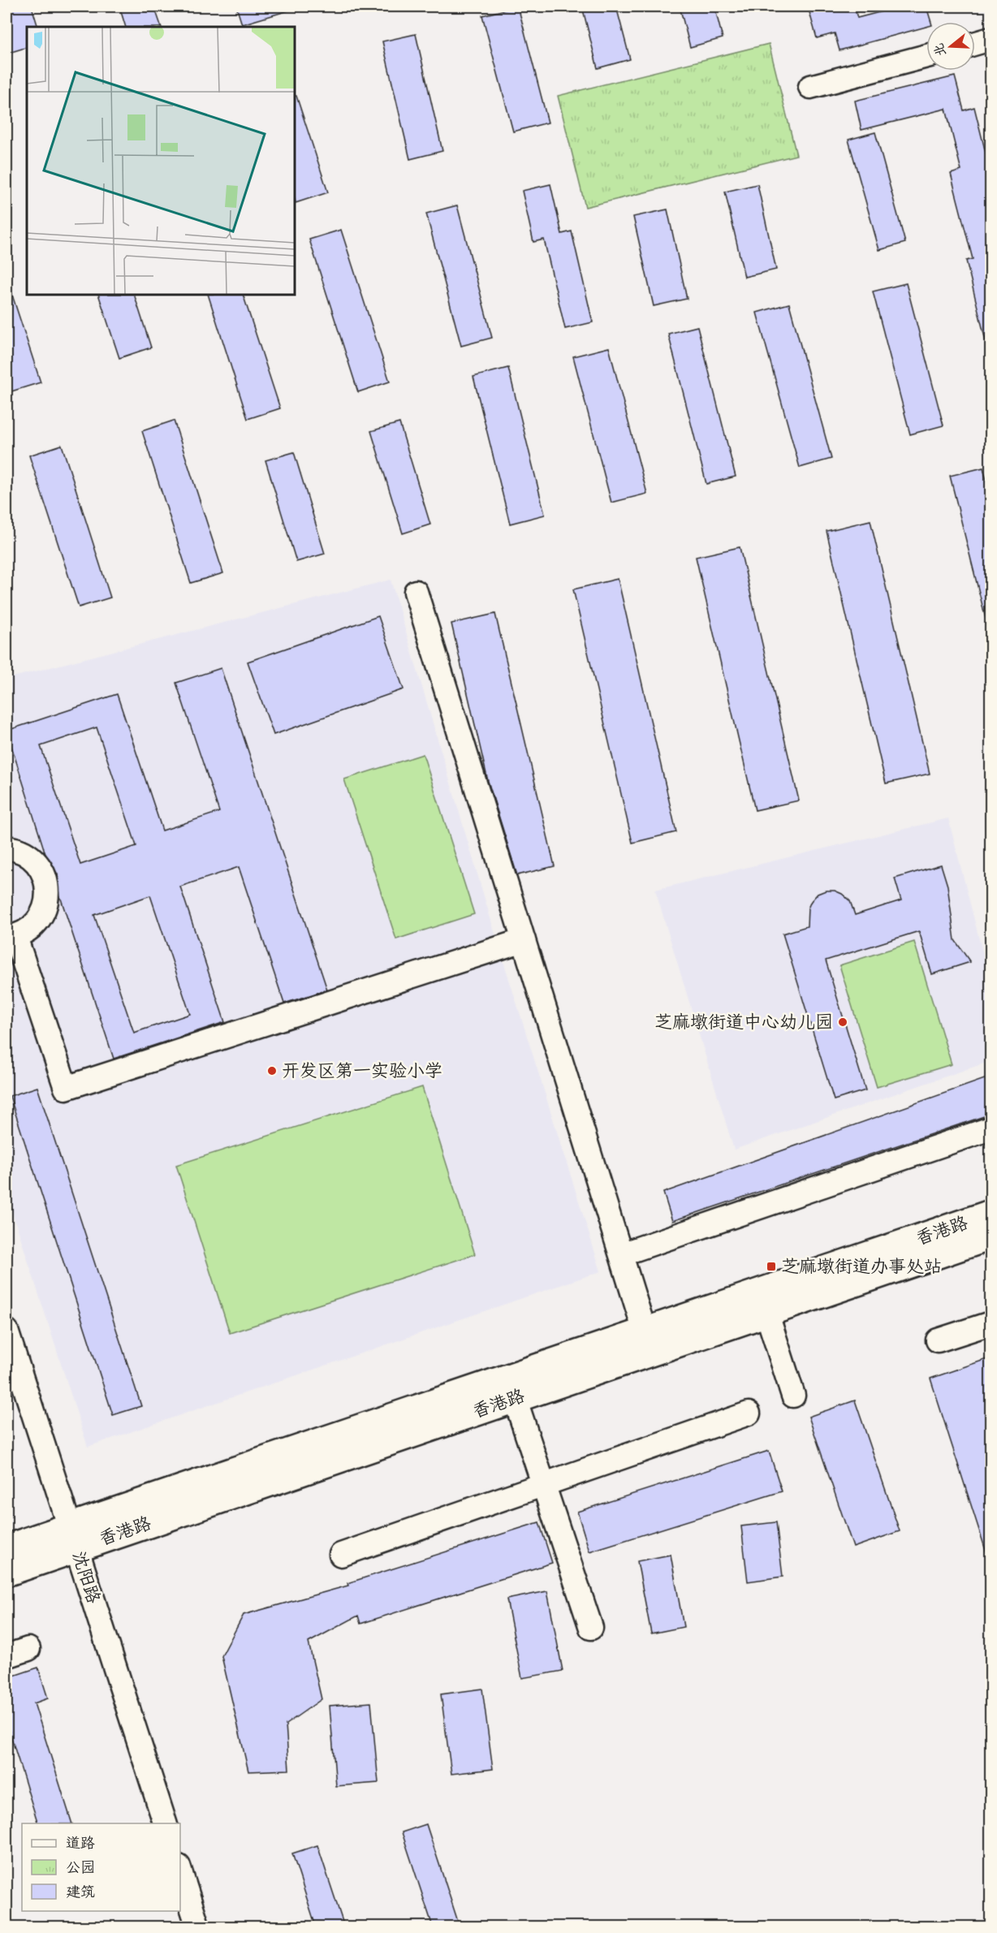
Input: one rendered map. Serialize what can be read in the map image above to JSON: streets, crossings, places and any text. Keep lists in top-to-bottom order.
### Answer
{
  "streets": {
    "main road": ["香港路"],
    "street": ["沈阳路"]
  },
  "crossings": [
    ["香港路", "沈阳路"]
  ],
  "places": {
    "other": ["芝麻墩街道中心幼儿园", "开发区第一实验小学"],
    "transit": ["芝麻墩街道办事处站"]
  },
  "legend": ["道路", "公园", "建筑"],
  "north": "left"
}
